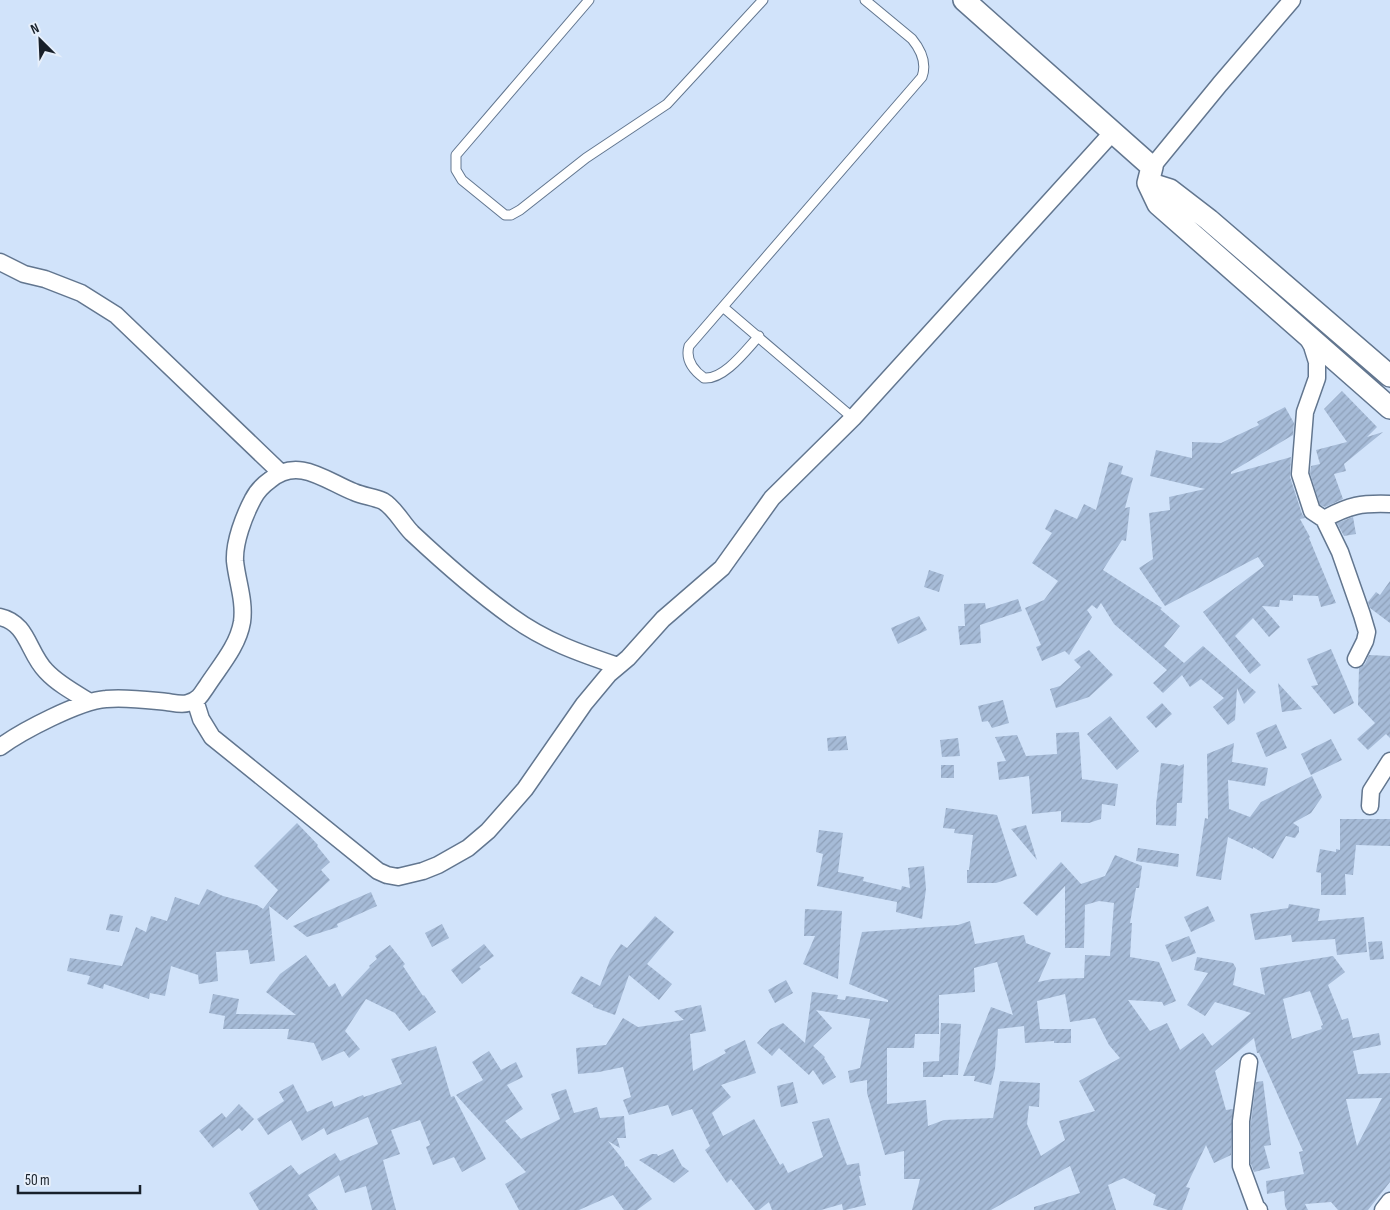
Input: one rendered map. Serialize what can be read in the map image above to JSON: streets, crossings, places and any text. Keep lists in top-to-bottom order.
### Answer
{
  "scale_bar": "50 m",
  "north": "top left"
}
